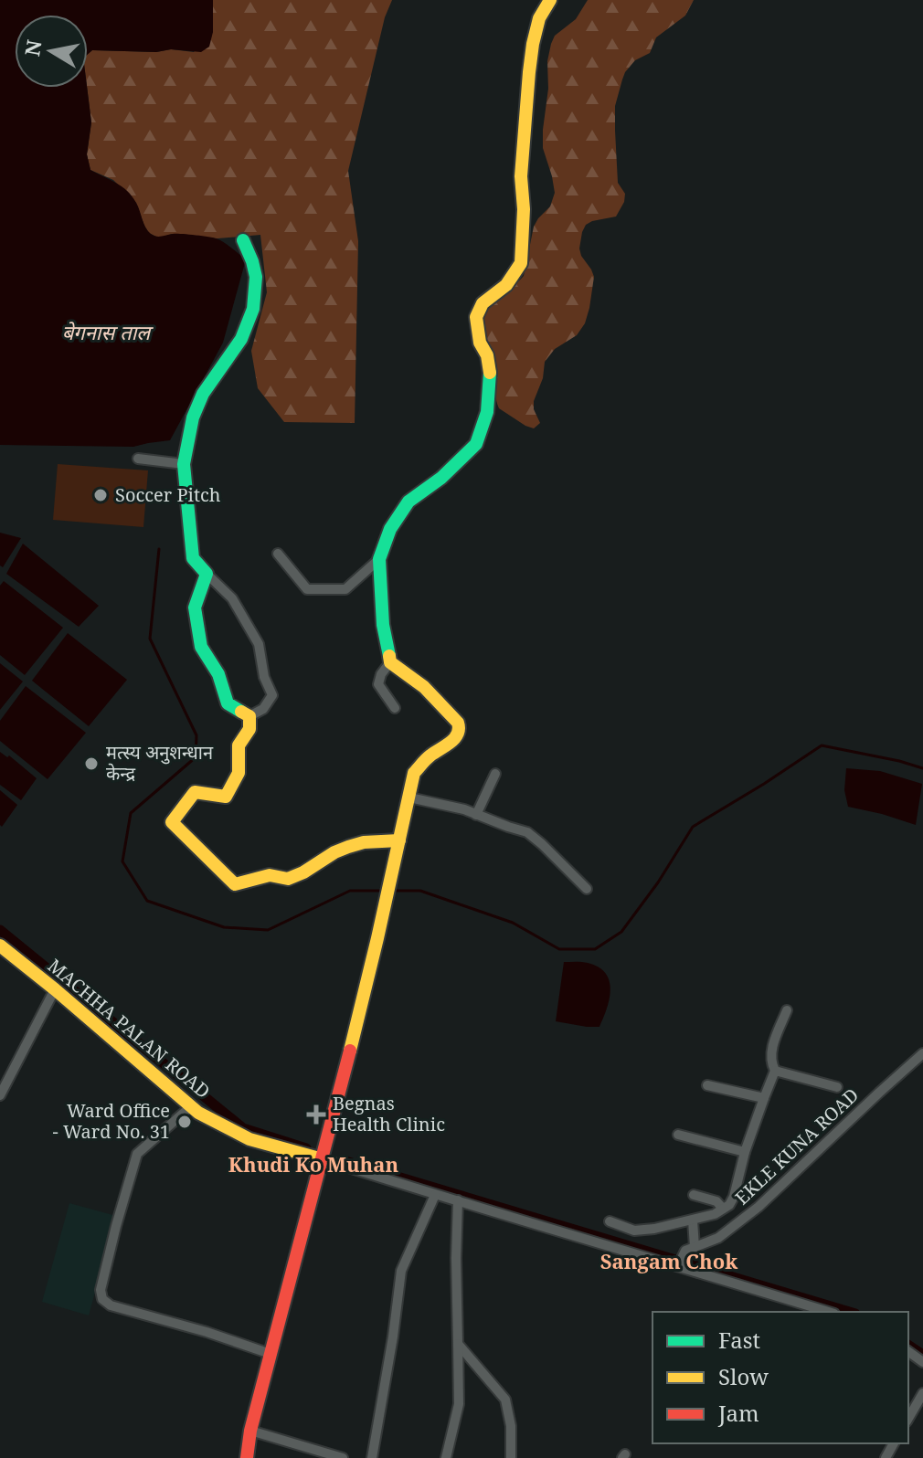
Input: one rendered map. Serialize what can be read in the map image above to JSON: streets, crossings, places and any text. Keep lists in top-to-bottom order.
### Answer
{
  "streets": {
    "main road": ["MACHHA PALAN ROAD"],
    "street": ["EKLE KUNA ROAD"]
  },
  "districts": ["Khudi Ko Muhan", "Sangam Chok"],
  "water": ["बेगनास ताल"],
  "places": {
    "other": ["Soccer Pitch", "मत्स्य अनुशन्धान केन्द्र", "Ward Office - Ward No. 31"],
    "health": ["Begnas Health Clinic"]
  },
  "legend": ["Fast", "Slow", "Jam"],
  "north": "left"
}
